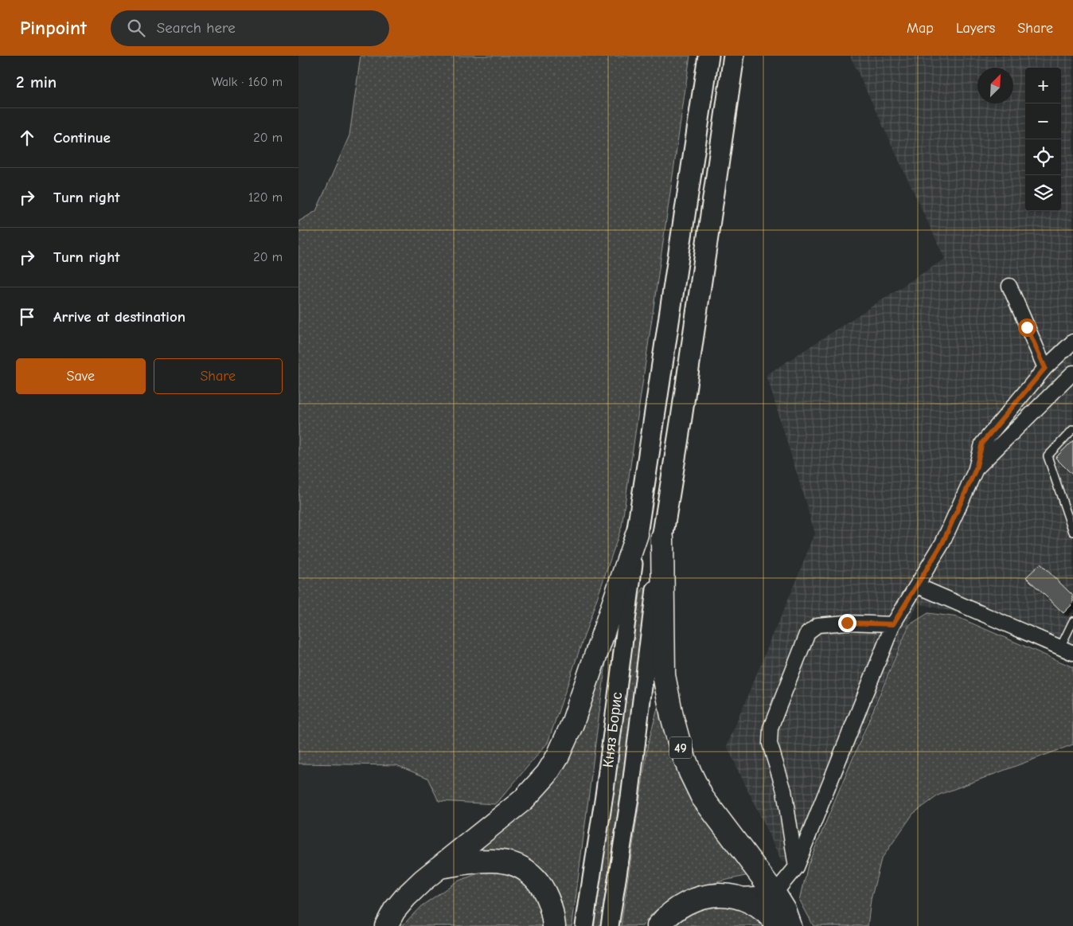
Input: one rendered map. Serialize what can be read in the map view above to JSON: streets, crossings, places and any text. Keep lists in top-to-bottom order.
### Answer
{
  "streets": {
    "main road": ["49"],
    "street": ["Княз Борис"]
  },
  "crossings": [
    ["Княз Борис", "49"]
  ],
  "north": "top right",
  "page": {
    "header": "Pinpoint",
    "search": "Search here",
    "nav": ["Map", "Layers", "Share"],
    "heading": ["2 min", "Walk · 160 m"],
    "map_buttons": ["+", "−"],
    "list": [
      ["Continue", "20 m"],
      ["Turn right", "120 m"],
      ["Turn right", "20 m"],
      "Arrive at destination"
    ],
    "buttons": ["Save", "Share"]
  }
}
